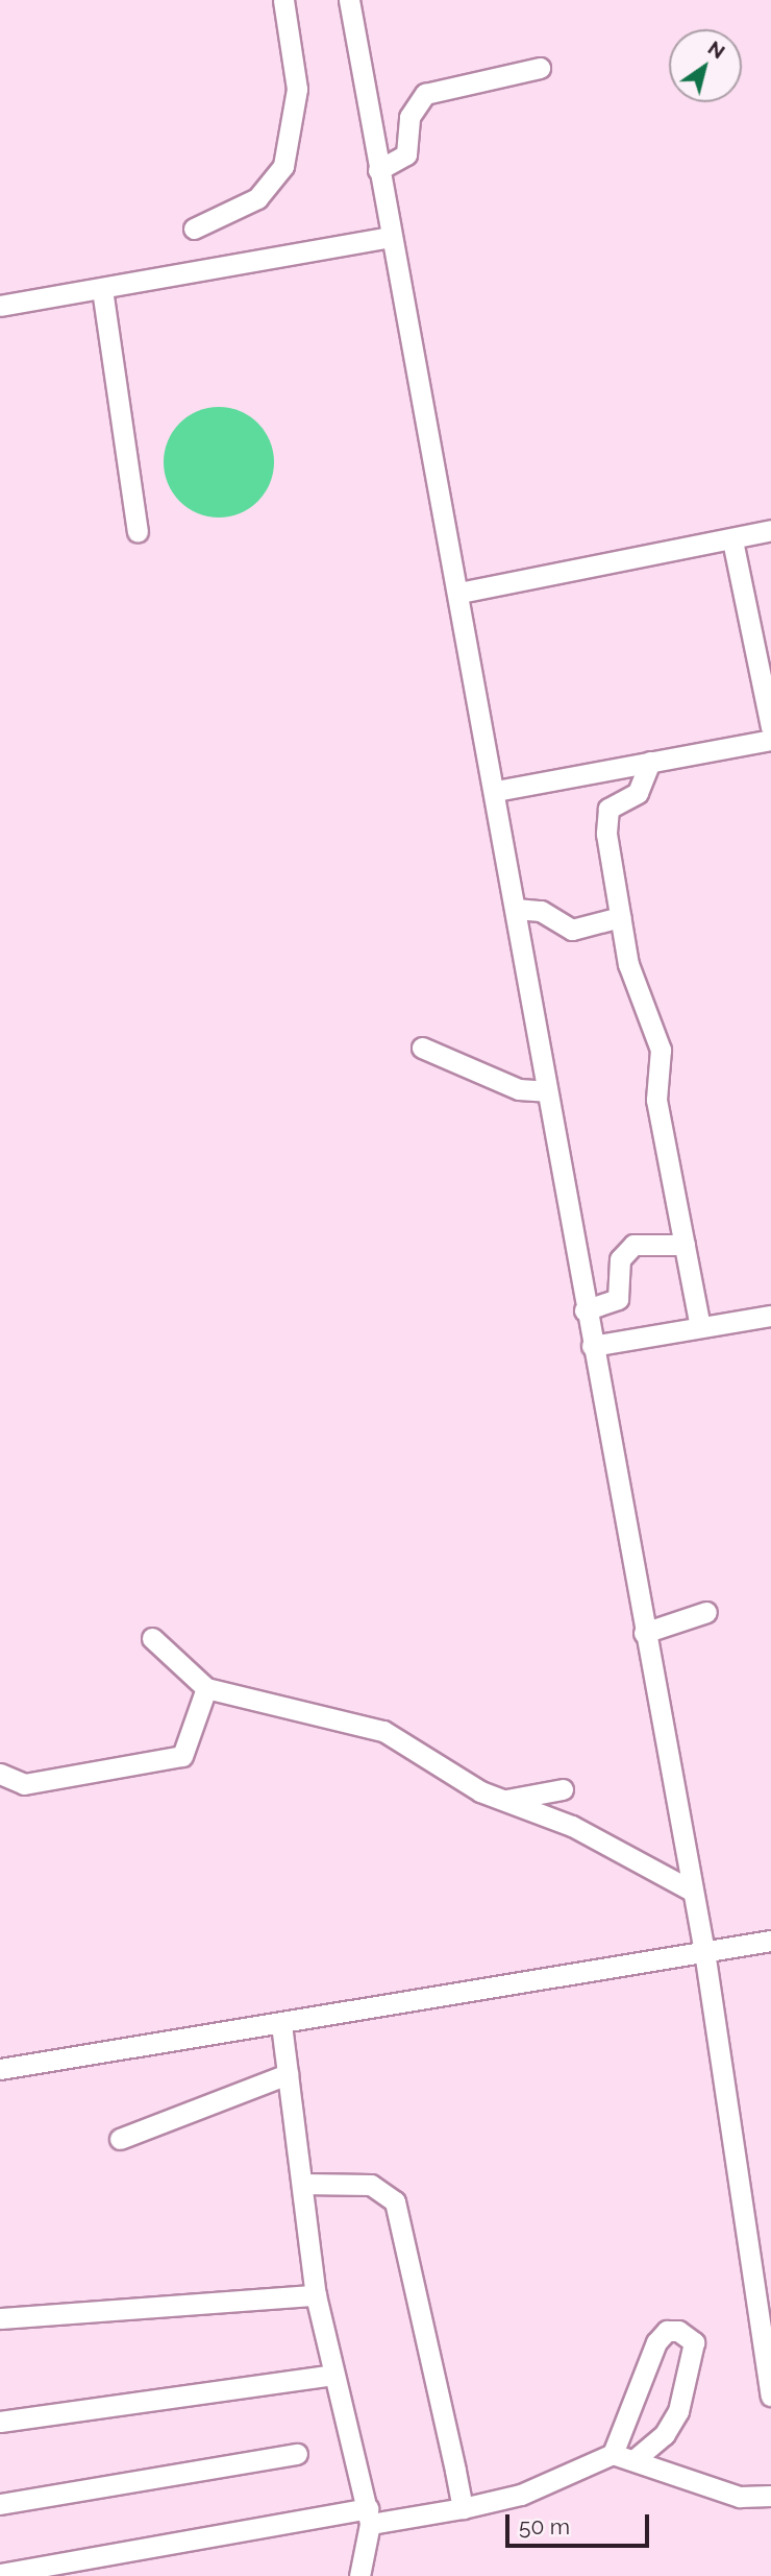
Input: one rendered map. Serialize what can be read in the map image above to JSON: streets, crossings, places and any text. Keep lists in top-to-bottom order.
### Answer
{
  "scale_bar": "50 m",
  "north": "top right"
}
